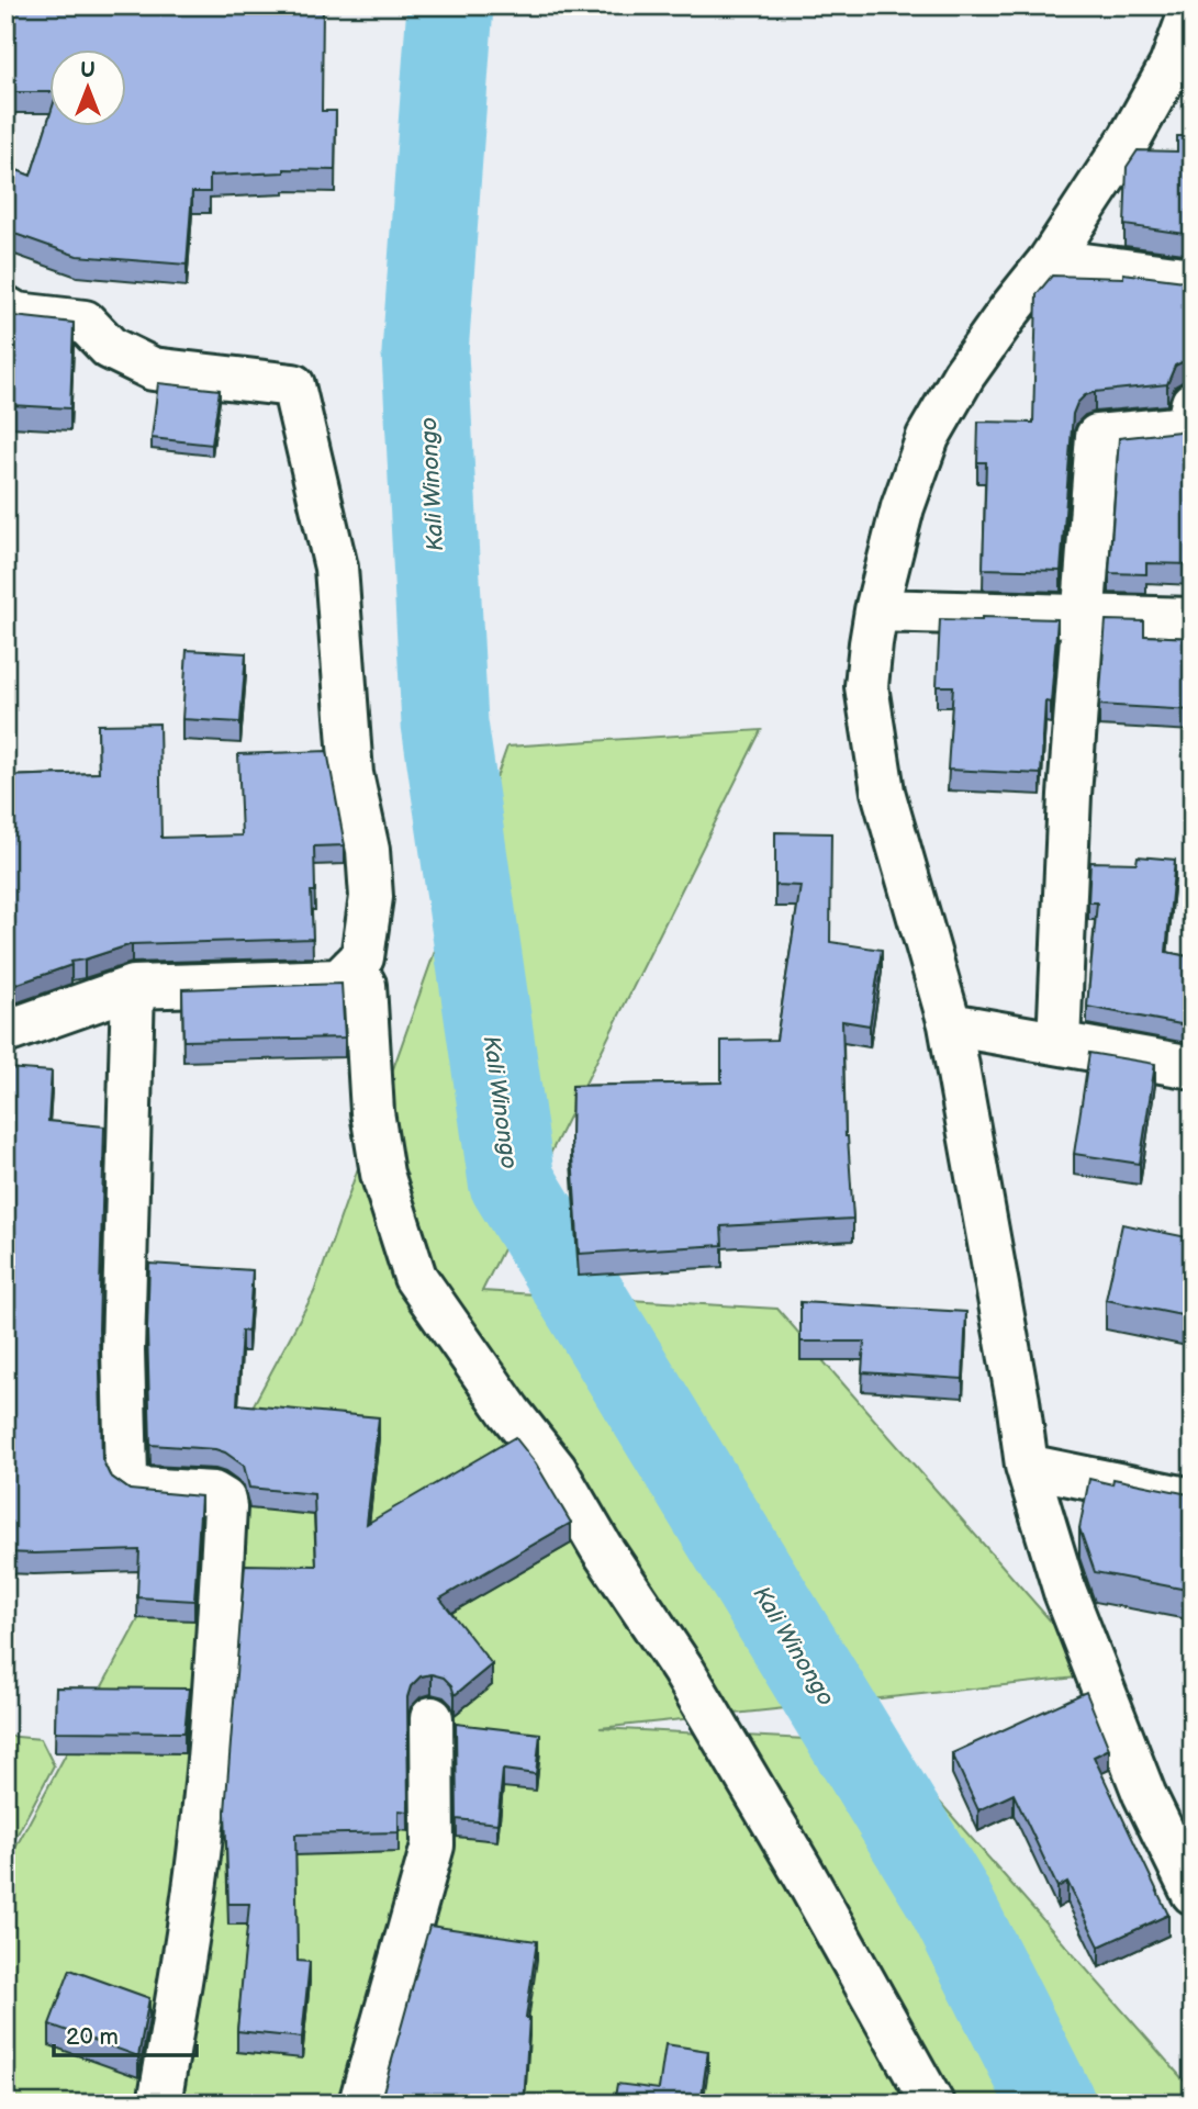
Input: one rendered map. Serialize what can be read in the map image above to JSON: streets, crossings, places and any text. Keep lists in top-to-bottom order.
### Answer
{
  "water": ["Kali Winongo"],
  "scale_bar": "20 m",
  "north": "top"
}
